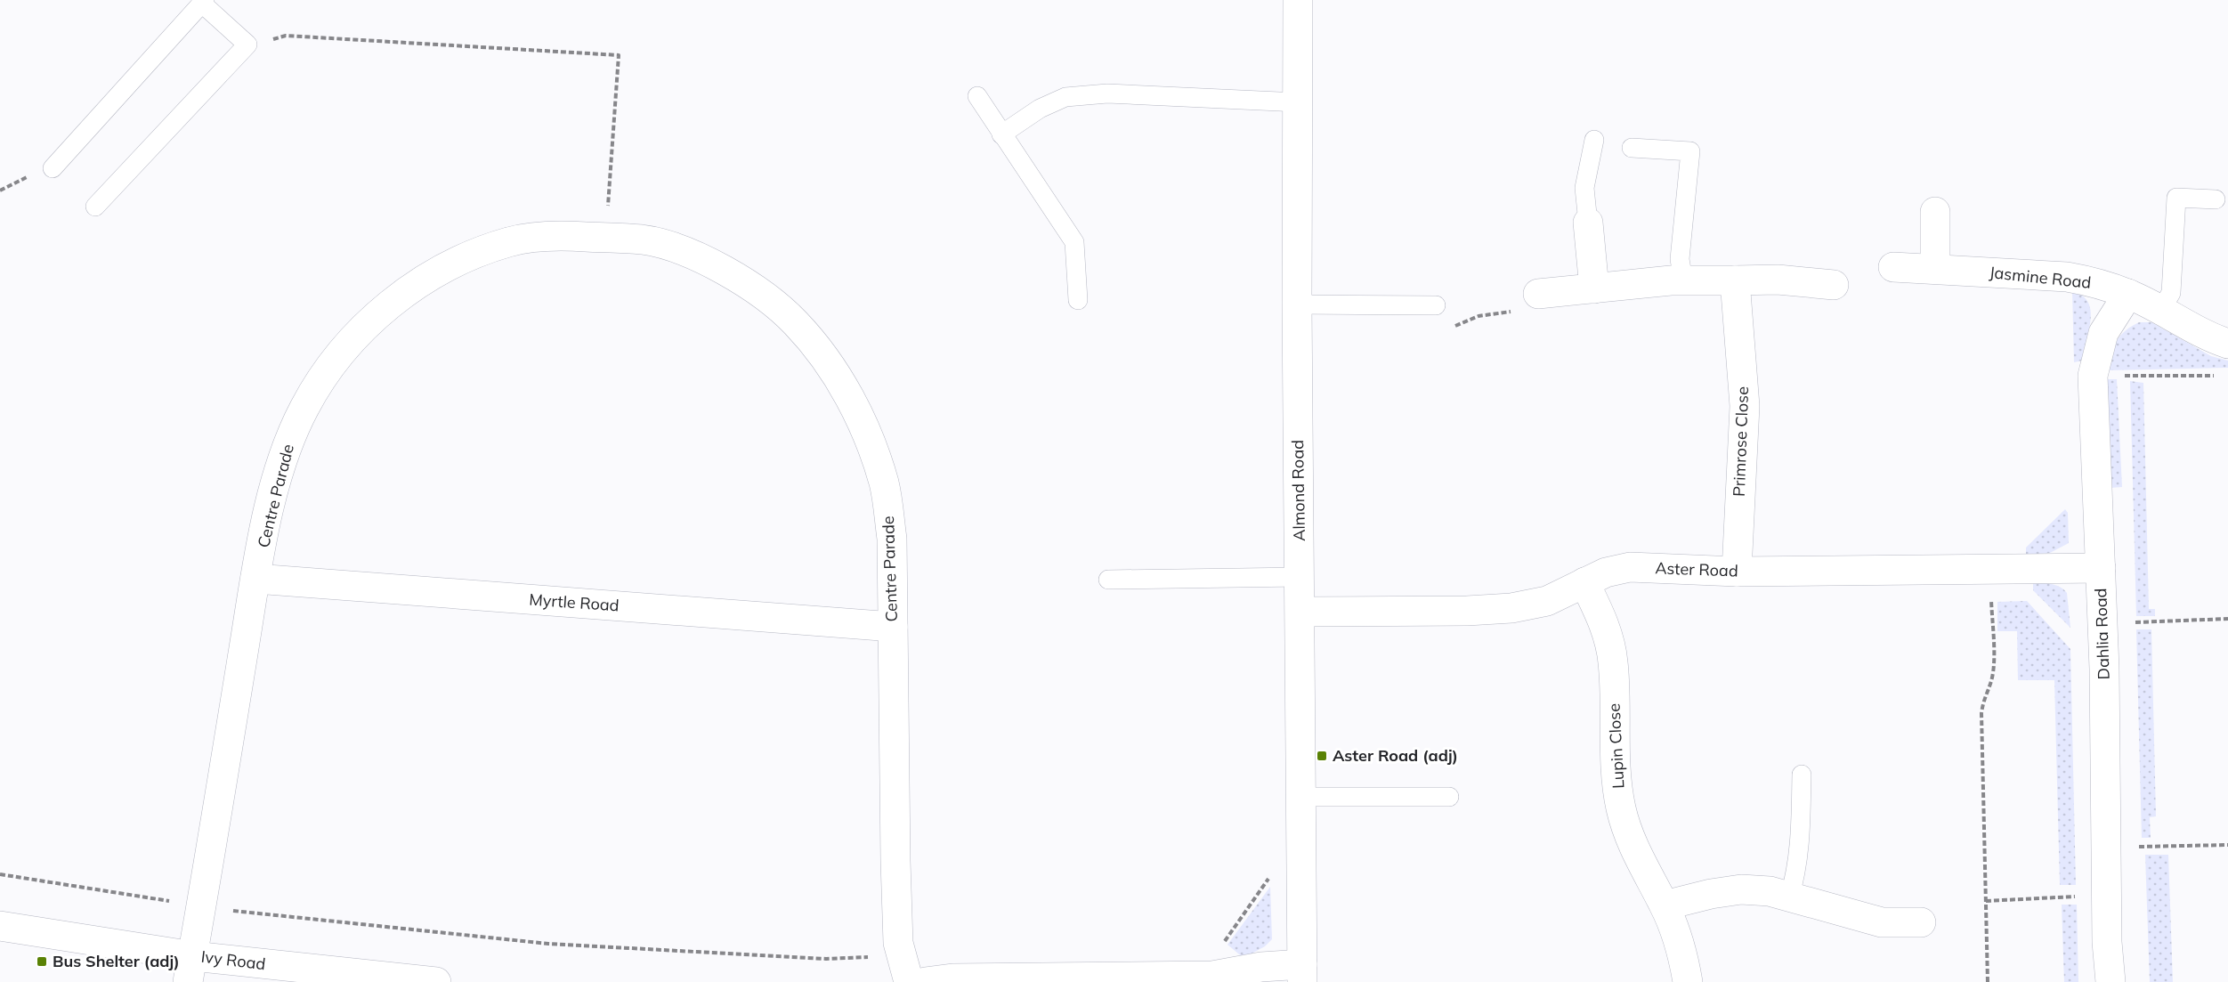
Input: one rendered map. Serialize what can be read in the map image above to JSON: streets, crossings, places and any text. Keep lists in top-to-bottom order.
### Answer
{
  "streets": {
    "street": [
      "Jasmine Road",
      "Primrose Close",
      "Almond Road",
      "Centre Parade",
      "Aster Road",
      "Myrtle Road",
      "Dahlia Road",
      "Lupin Close",
      "Ivy Road"
    ]
  },
  "crossings": [
    ["Jasmine Road", "Dahlia Road"],
    ["Primrose Close", "Aster Road"],
    ["Almond Road", "Aster Road"],
    ["Centre Parade", "Myrtle Road"],
    ["Centre Parade", "Ivy Road"],
    ["Aster Road", "Dahlia Road"],
    ["Aster Road", "Lupin Close"]
  ],
  "places": {
    "transit": ["Aster Road (adj)", "Bus Shelter (adj)"]
  }
}
